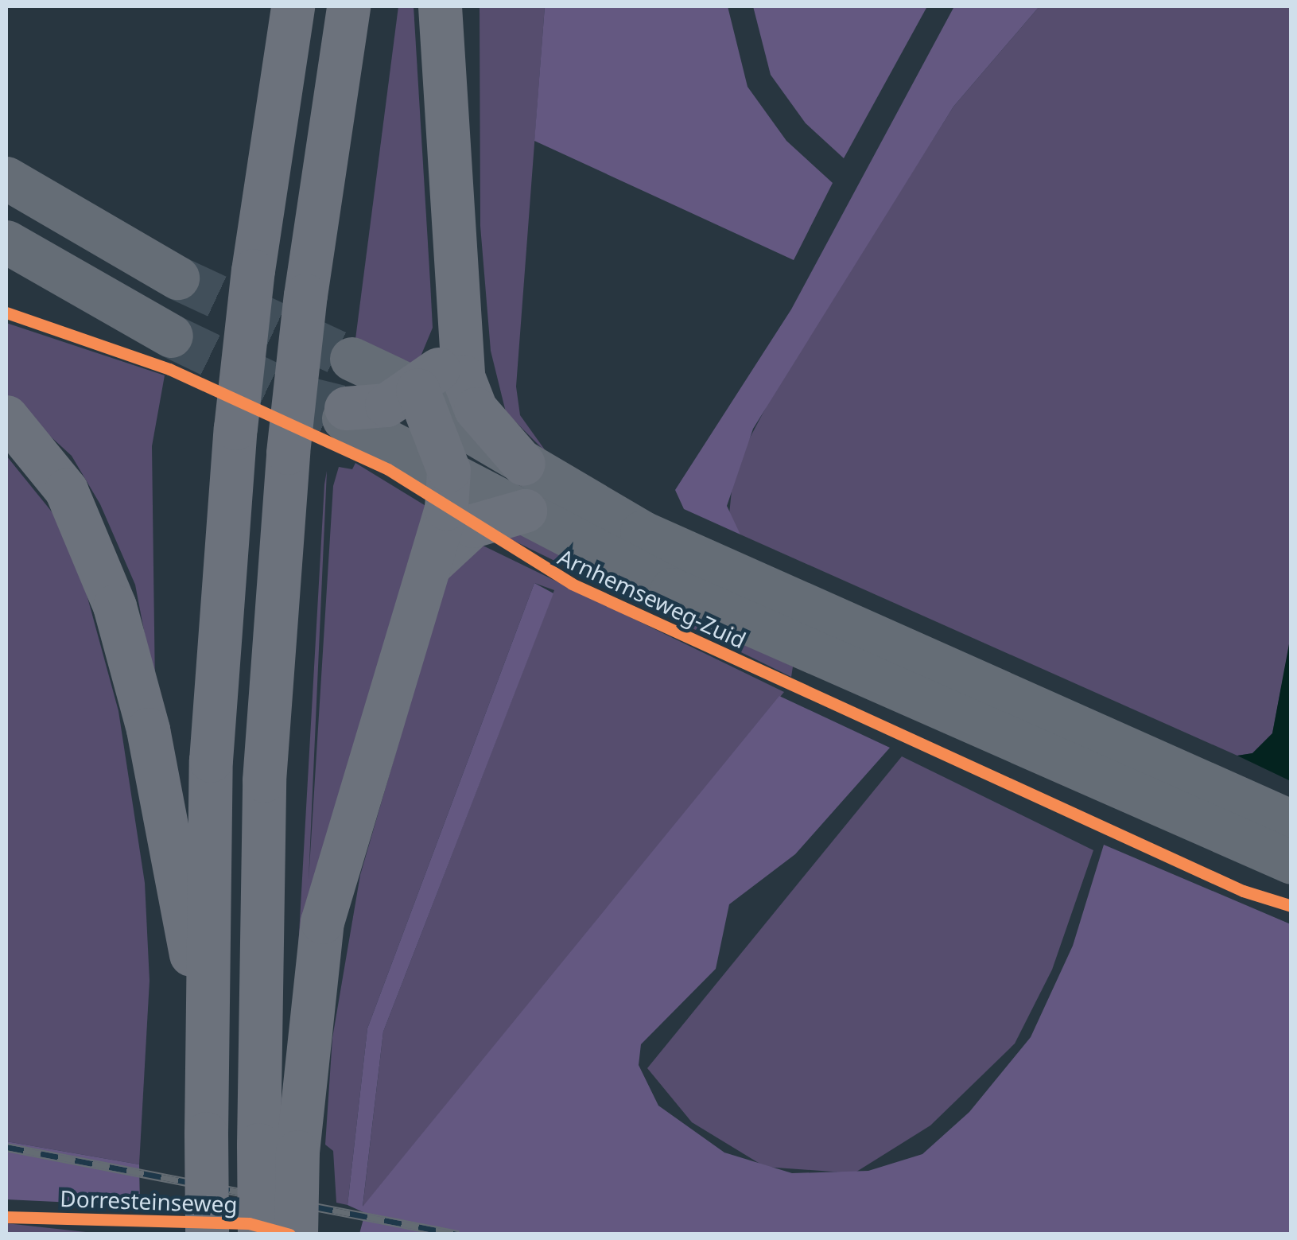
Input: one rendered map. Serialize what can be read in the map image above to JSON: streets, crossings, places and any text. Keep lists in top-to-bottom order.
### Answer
{
  "streets": {
    "main road": ["Arnhemseweg-Zuid"],
    "cycle path": ["Dorresteinseweg"]
  }
}
